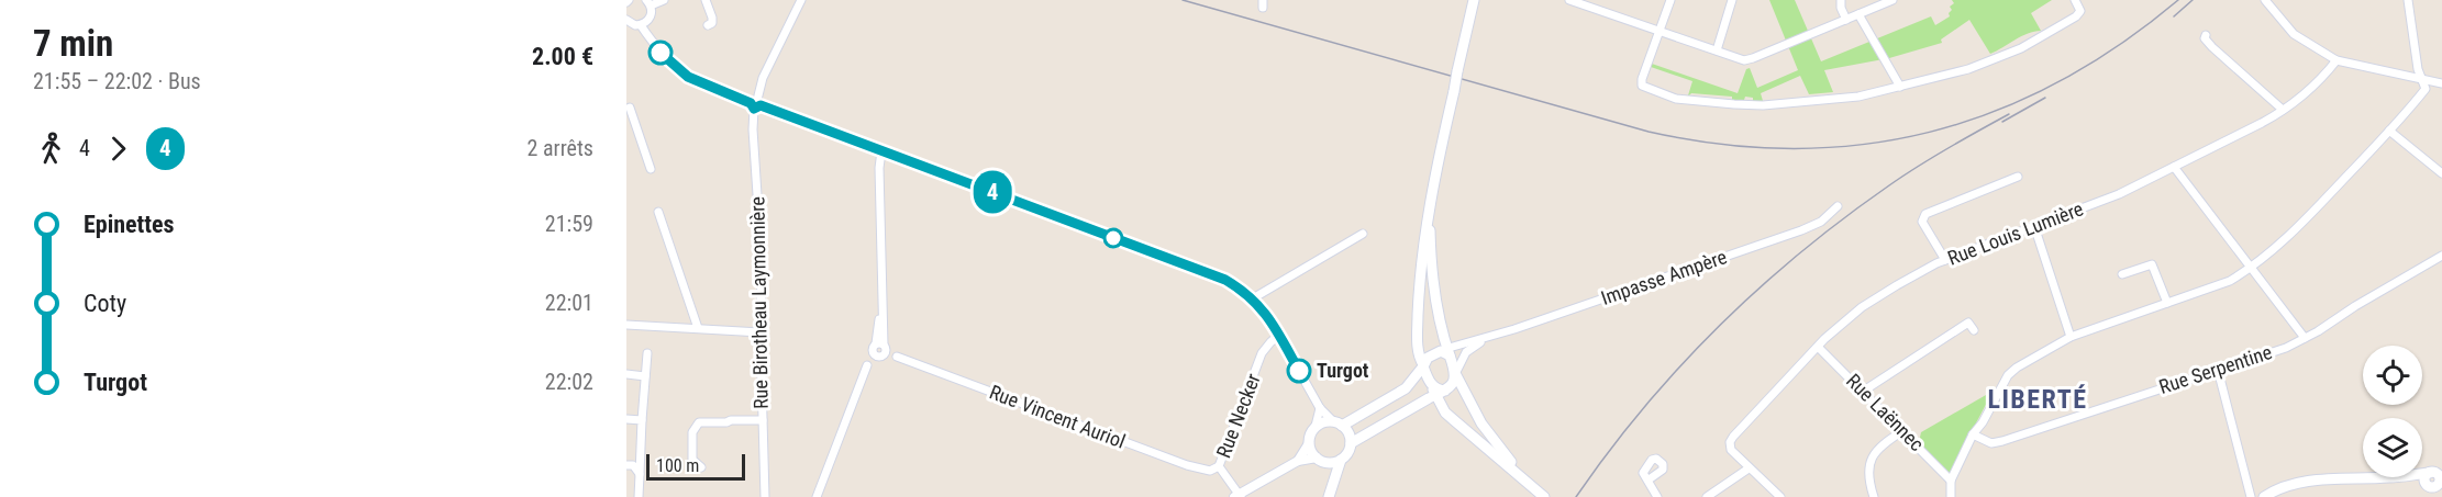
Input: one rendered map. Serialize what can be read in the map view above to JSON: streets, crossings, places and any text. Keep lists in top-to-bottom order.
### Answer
{
  "streets": {
    "street": [
      "Rue Louis Lumière",
      "Impasse Ampère",
      "Rue Birotheau Laymonnière",
      "Rue Serpentine",
      "Rue Laënnec",
      "Rue Necker",
      "Rue Vincent Auriol"
    ]
  },
  "crossings": [
    ["Rue Louis Lumière", "Rue Laënnec"],
    ["Rue Necker", "Rue Vincent Auriol"]
  ],
  "districts": ["LIBERTÉ"],
  "places": ["Turgot"],
  "lines": ["bus line 4"],
  "scale_bar": "100 m",
  "page": {
    "heading": ["7 min", "21:55 – 22:02 · Bus", "2.00 €"],
    "on_map": "4",
    "legs": ["4", "4", "2 arrêts"],
    "list": [
      {
        "name": "Epinettes",
        "value": "21:59"
      },
      {
        "name": "Coty",
        "value": "22:01"
      },
      {
        "name": "Turgot",
        "value": "22:02"
      }
    ],
    "scale": "100 m"
  }
}
